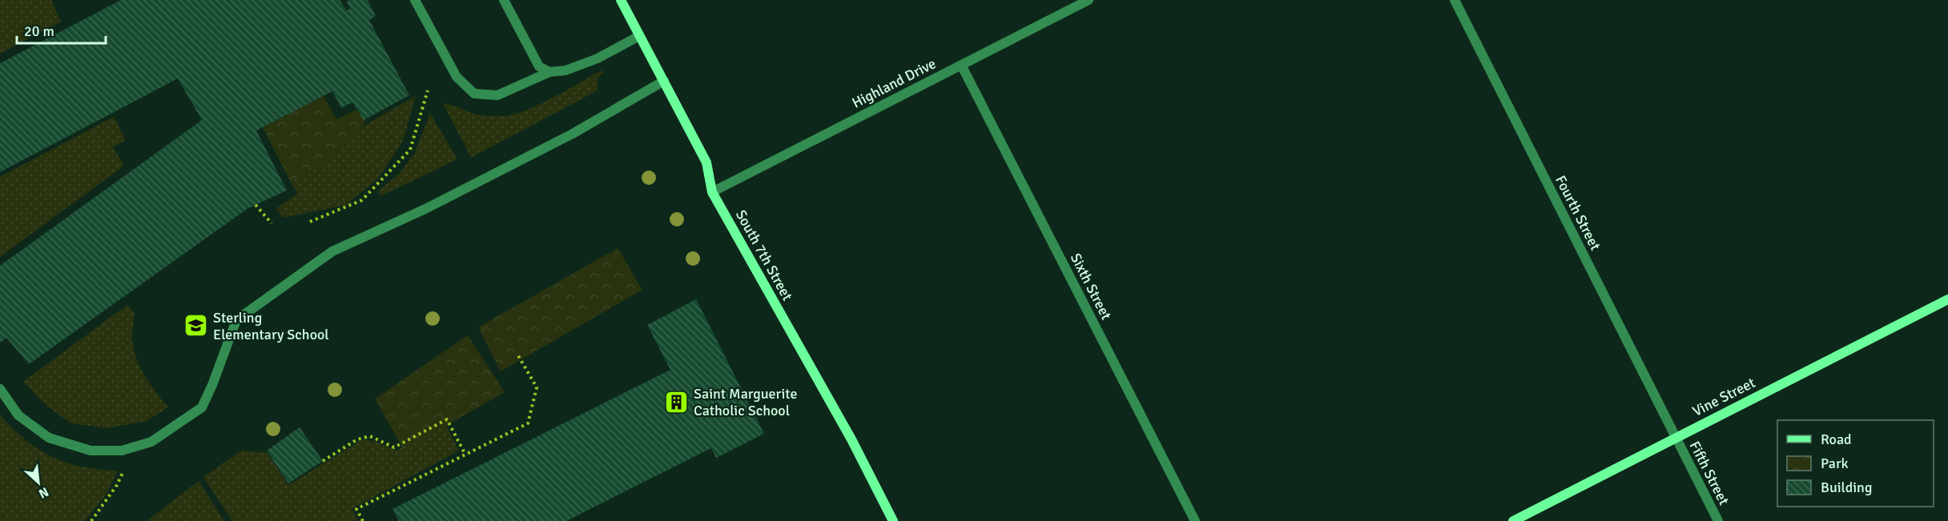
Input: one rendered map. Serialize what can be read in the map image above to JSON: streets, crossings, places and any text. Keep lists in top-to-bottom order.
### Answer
{
  "streets": {
    "street": [
      "Highland Drive",
      "Fourth Street",
      "South 7th Street",
      "Sixth Street",
      "Vine Street",
      "Fifth Street"
    ]
  },
  "crossings": [
    ["Highland Drive", "South 7th Street"],
    ["Highland Drive", "Sixth Street"],
    ["Fourth Street", "Vine Street"],
    ["Fourth Street", "Fifth Street"],
    ["Vine Street", "Fifth Street"]
  ],
  "places": {
    "school or university": ["Sterling Elementary School"],
    "building": ["Saint Marguerite Catholic School"]
  },
  "legend": ["Road", "Park", "Building"],
  "scale_bar": "20 m",
  "north": "bottom right"
}
